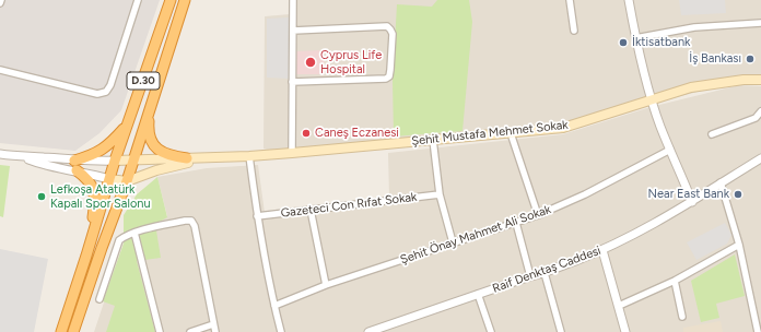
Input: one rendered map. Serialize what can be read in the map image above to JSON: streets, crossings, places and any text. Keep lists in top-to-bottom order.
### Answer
{
  "streets": {
    "highway": ["D.30"],
    "main road": ["Şehit Mustafa Mehmet Sokak"],
    "street": ["Gazeteci Con Rıfat Sokak", "Şehit Önay Mahmet Ali Sokak", "Raif Denktaş Caddesi"]
  },
  "crossings": [
    ["D.30", "Şehit Mustafa Mehmet Sokak"]
  ],
  "places": [
    "İktisatbank",
    "İş Bankası",
    "Cyprus Life Hospital",
    "Caneş Eczanesi",
    "Near East Bank",
    "Lefkoşa Atatürk Kapalı Spor Salonu"
  ]
}
